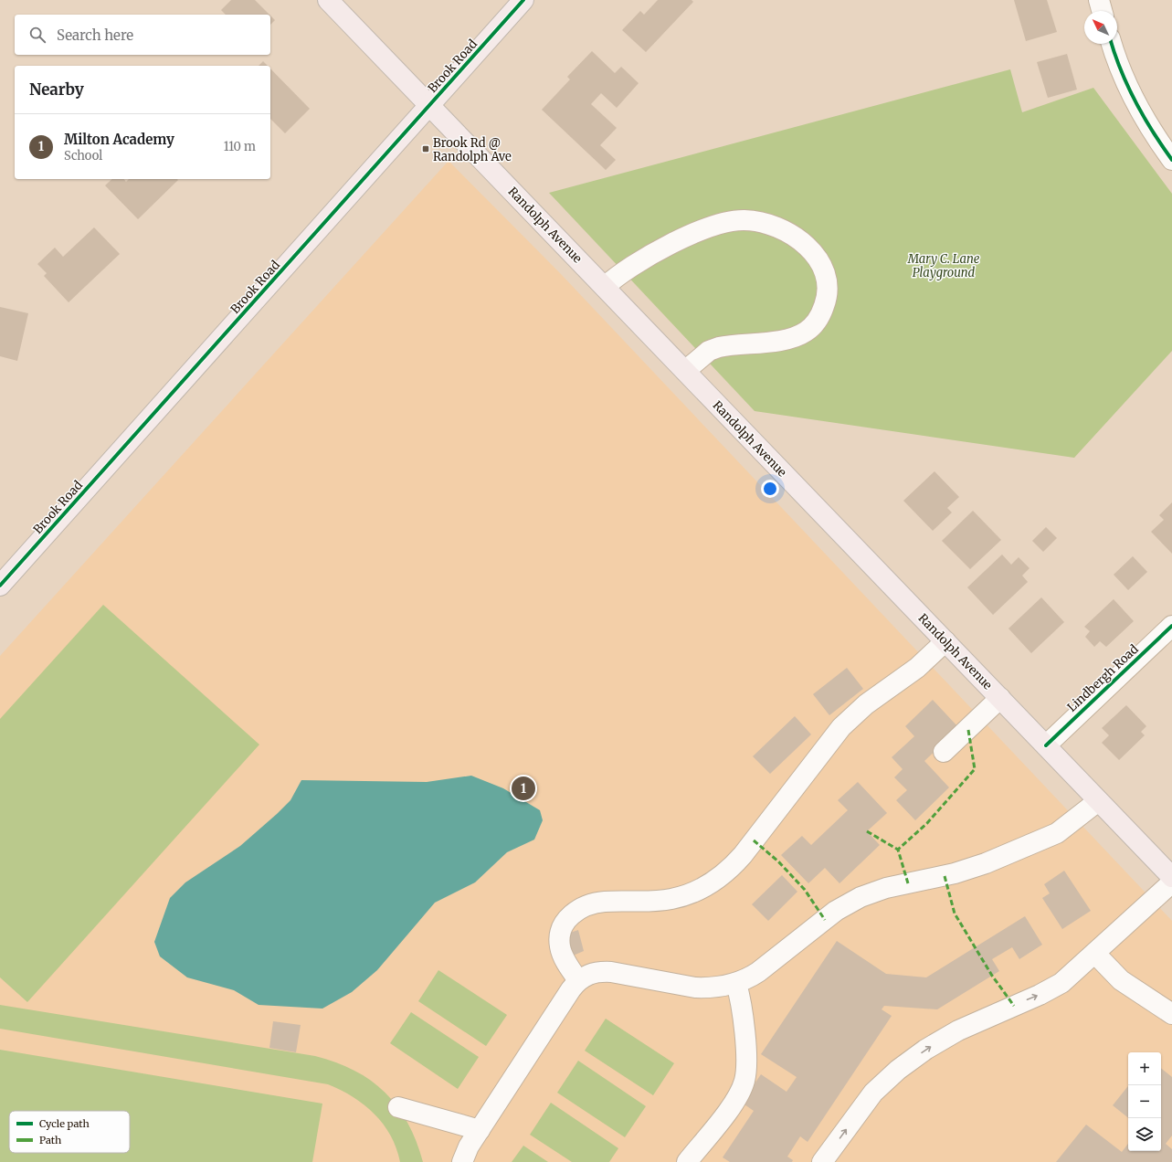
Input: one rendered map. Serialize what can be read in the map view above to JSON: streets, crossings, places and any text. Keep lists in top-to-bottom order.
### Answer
{
  "streets": {
    "main road": ["Brook Road", "Randolph Avenue"],
    "street": ["Lindbergh Road"]
  },
  "crossings": [
    ["Brook Road", "Randolph Avenue"],
    ["Randolph Avenue", "Lindbergh Road"]
  ],
  "parks": ["Mary C. Lane Playground"],
  "places": {
    "transit": ["Brook Rd @ Randolph Ave"]
  },
  "legend": ["Cycle path", "Path"],
  "north": "top left",
  "page": {
    "search": "Search here",
    "heading": "Nearby",
    "list": [
      {
        "mark": "1",
        "name": "Milton Academy",
        "note": "School",
        "value": "110 m"
      }
    ],
    "pins": "1",
    "map_buttons": ["+", "−"]
  }
}
